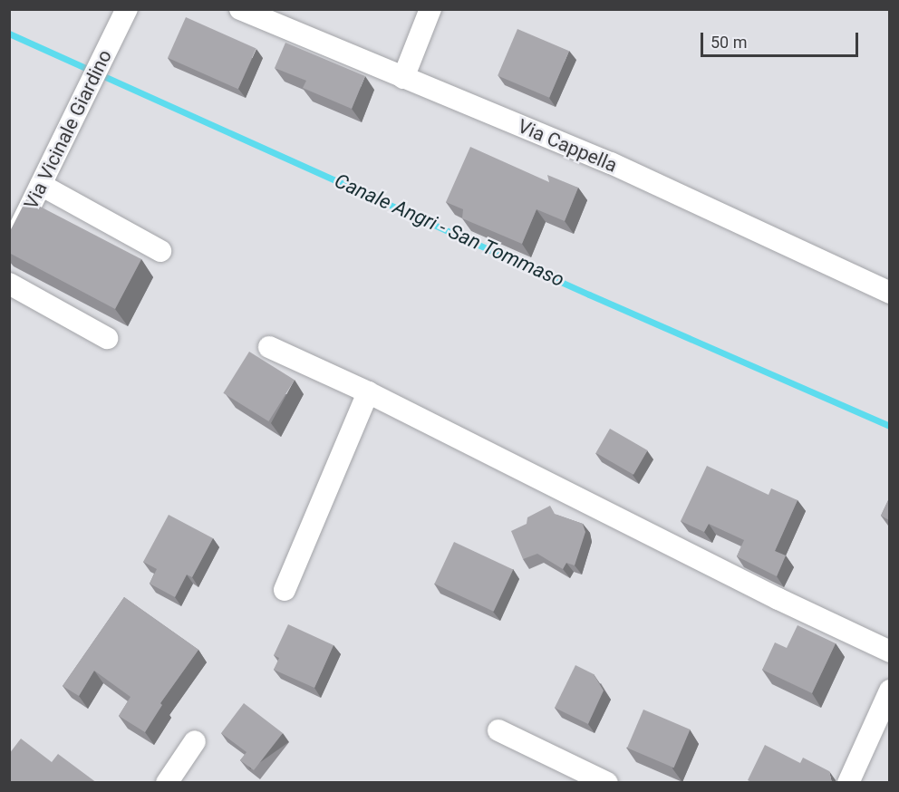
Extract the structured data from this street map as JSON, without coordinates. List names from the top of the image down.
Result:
{
  "streets": {
    "street": ["Via Vicinale Giardino", "Via Cappella"]
  },
  "water": ["Canale Angri - San Tommaso"],
  "scale_bar": "50 m"
}
